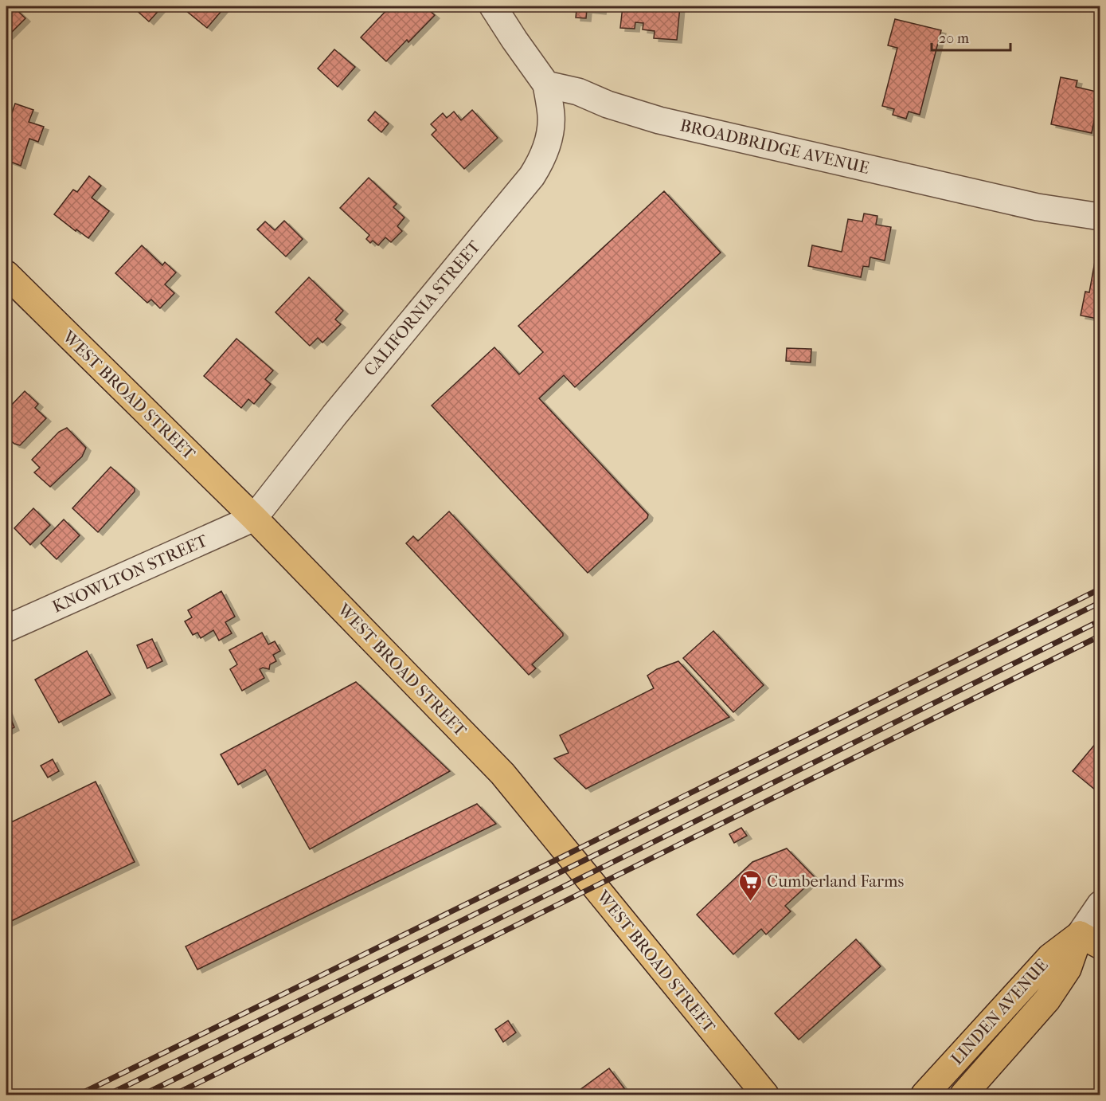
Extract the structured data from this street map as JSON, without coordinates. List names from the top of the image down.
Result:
{
  "streets": {
    "main road": ["WEST BROAD STREET", "LINDEN AVENUE"],
    "street": ["BROADBRIDGE AVENUE", "CALIFORNIA STREET", "KNOWLTON STREET"]
  },
  "crossings": [
    ["BROADBRIDGE AVENUE", "CALIFORNIA STREET"],
    ["CALIFORNIA STREET", "WEST BROAD STREET"],
    ["CALIFORNIA STREET", "KNOWLTON STREET"],
    ["WEST BROAD STREET", "KNOWLTON STREET"]
  ],
  "places": {
    "supermarket": ["Cumberland Farms"]
  },
  "scale_bar": "20 m"
}
